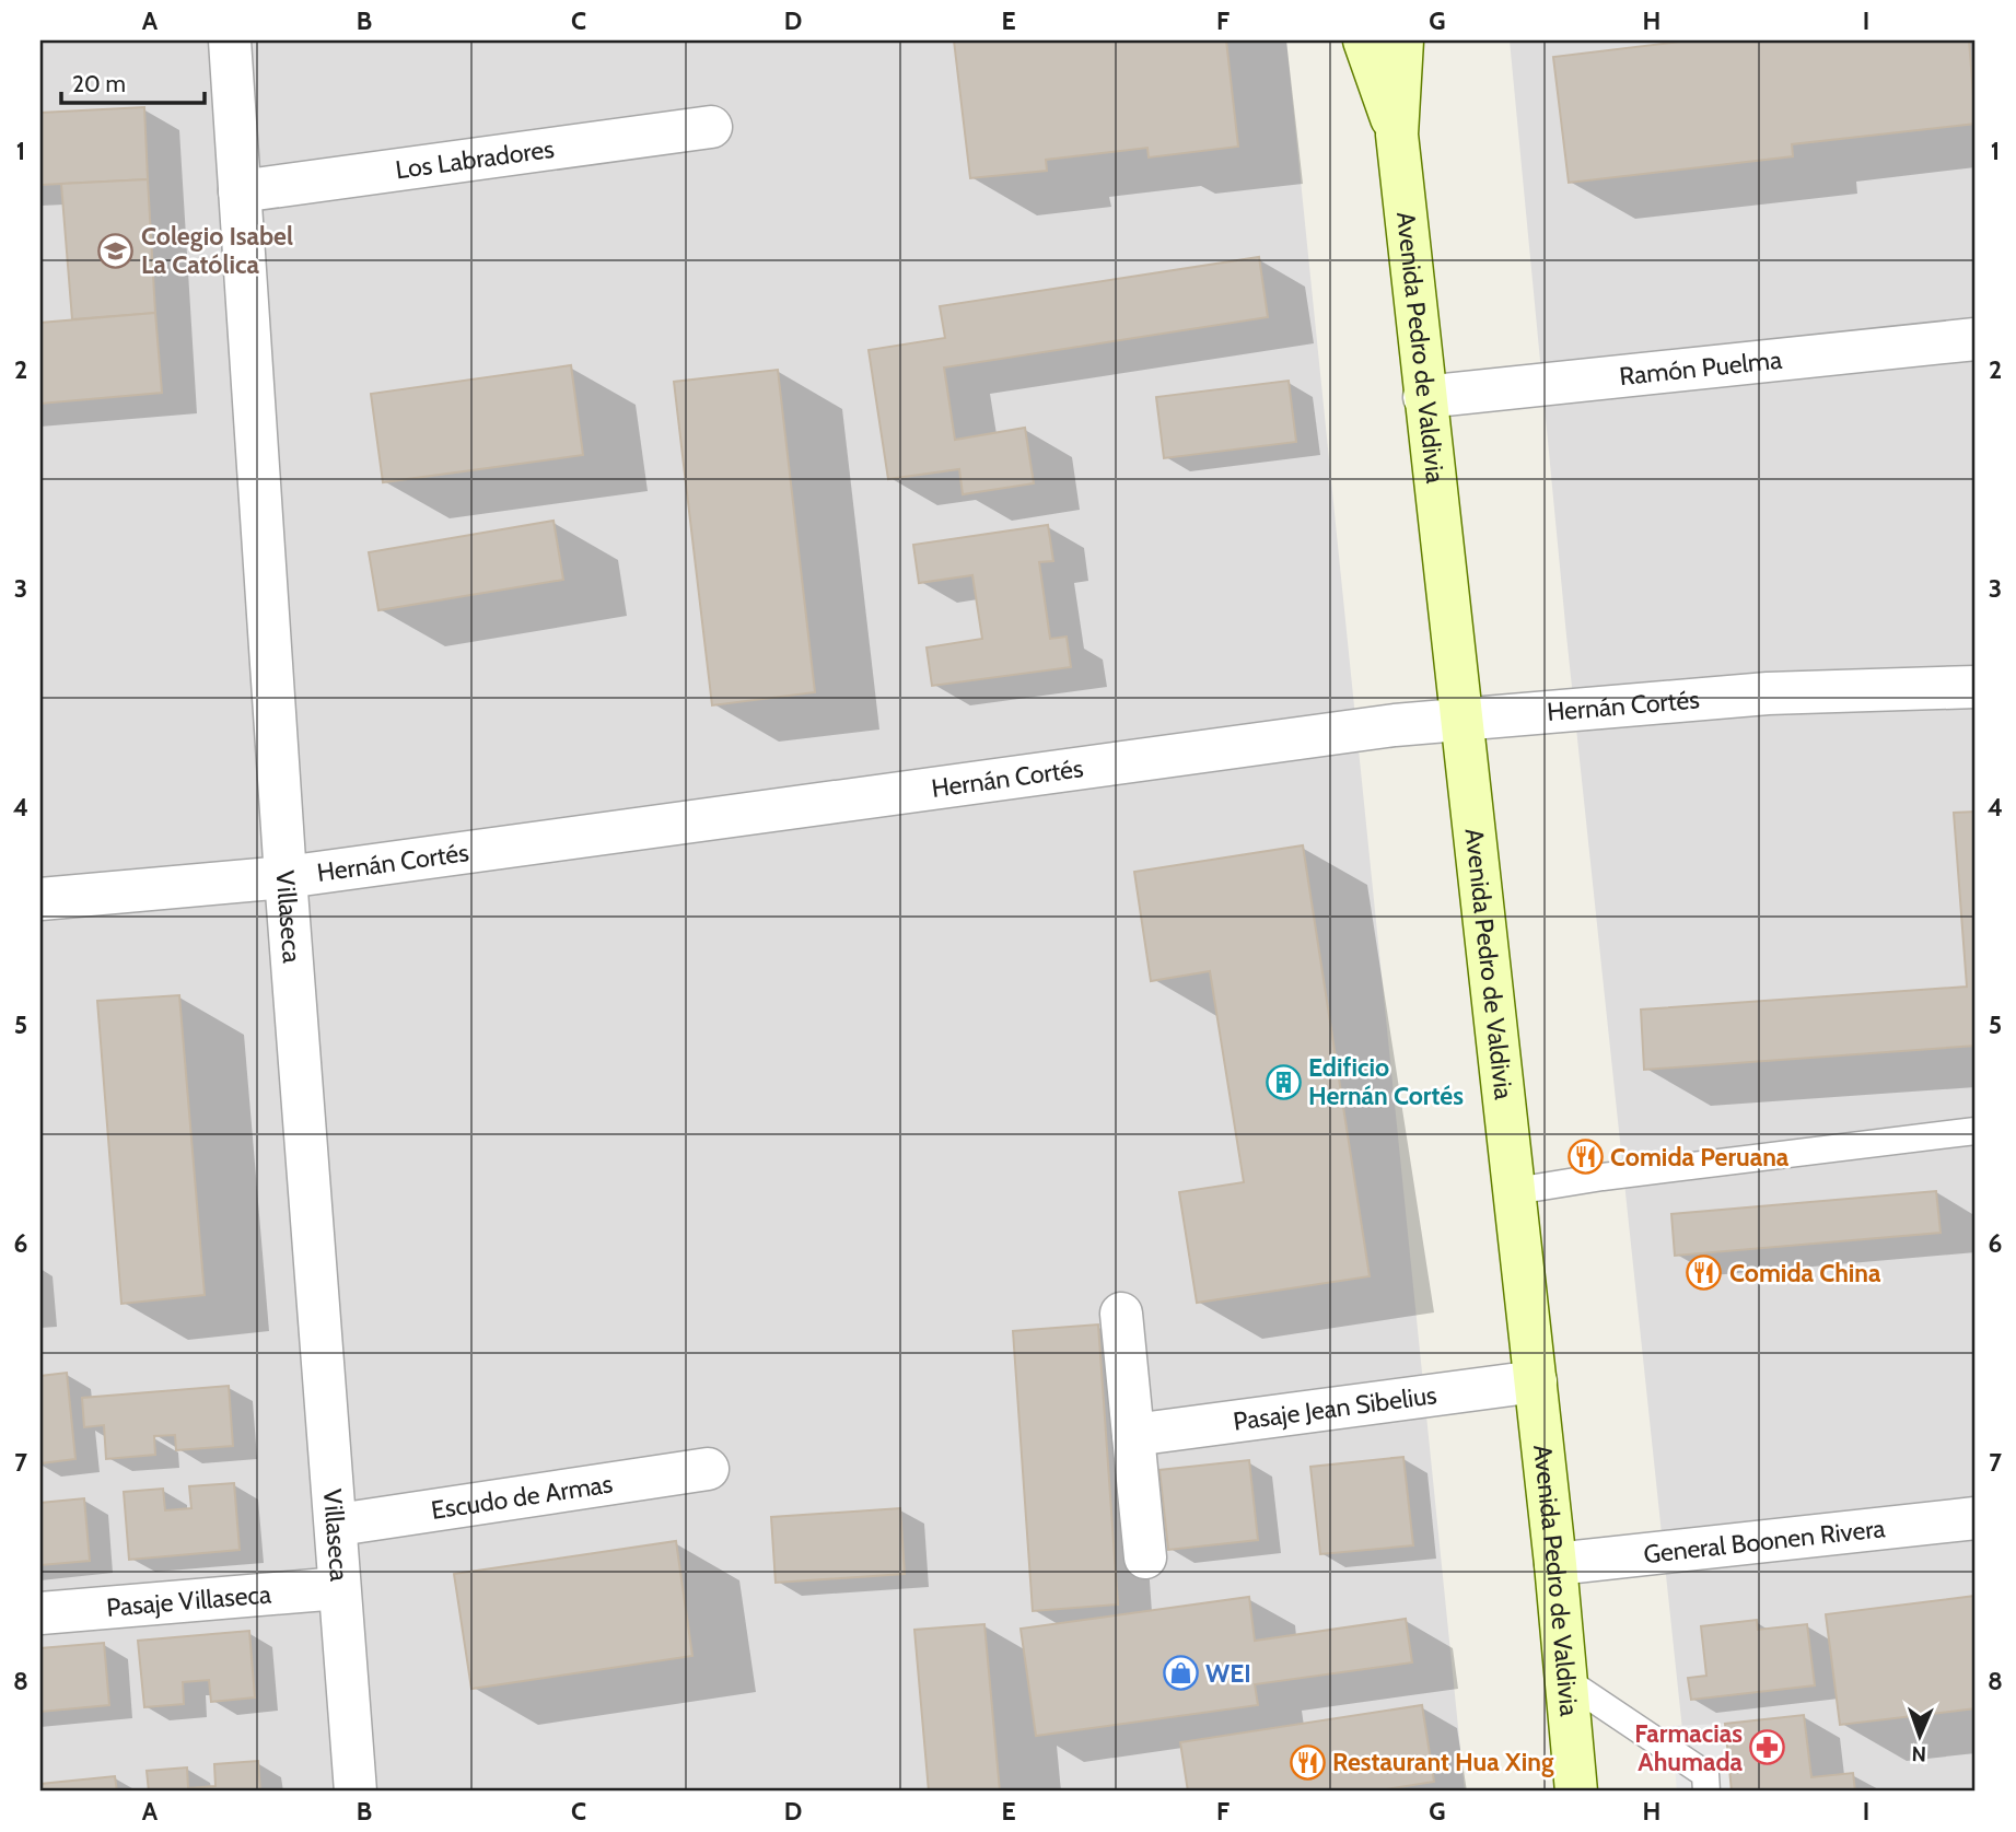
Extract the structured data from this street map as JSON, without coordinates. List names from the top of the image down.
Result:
{
  "streets": {
    "main road": ["Avenida Pedro de Valdivia"],
    "street": [
      "Los Labradores",
      "Ramón Puelma",
      "Hernán Cortés",
      "Villaseca",
      "Pasaje Jean Sibelius",
      "Escudo de Armas",
      "General Boonen Rivera",
      "Pasaje Villaseca"
    ]
  },
  "crossings": [
    ["Los Labradores", "Villaseca"],
    ["Avenida Pedro de Valdivia", "Ramón Puelma"],
    ["Avenida Pedro de Valdivia", "Hernán Cortés"],
    ["Avenida Pedro de Valdivia", "Pasaje Jean Sibelius"],
    ["Avenida Pedro de Valdivia", "General Boonen Rivera"],
    ["Hernán Cortés", "Villaseca"],
    ["Villaseca", "Escudo de Armas"],
    ["Villaseca", "Pasaje Villaseca"]
  ],
  "places": {
    "school or university": ["Colegio Isabel La Católica"],
    "building": ["Edificio Hernán Cortés"],
    "restaurant": ["Comida Peruana", "Comida China", "Restaurant Hua Xing"],
    "shop": ["WEI"],
    "pharmacy": ["Farmacias Ahumada"]
  },
  "scale_bar": "20 m",
  "north": "bottom",
  "grid": {
    "columns": [
      "A",
      "B",
      "C",
      "D",
      "E",
      "F",
      "G",
      "H",
      "I"
    ],
    "rows": [
      "1",
      "2",
      "3",
      "4",
      "5",
      "6",
      "7",
      "8"
    ]
  }
}
